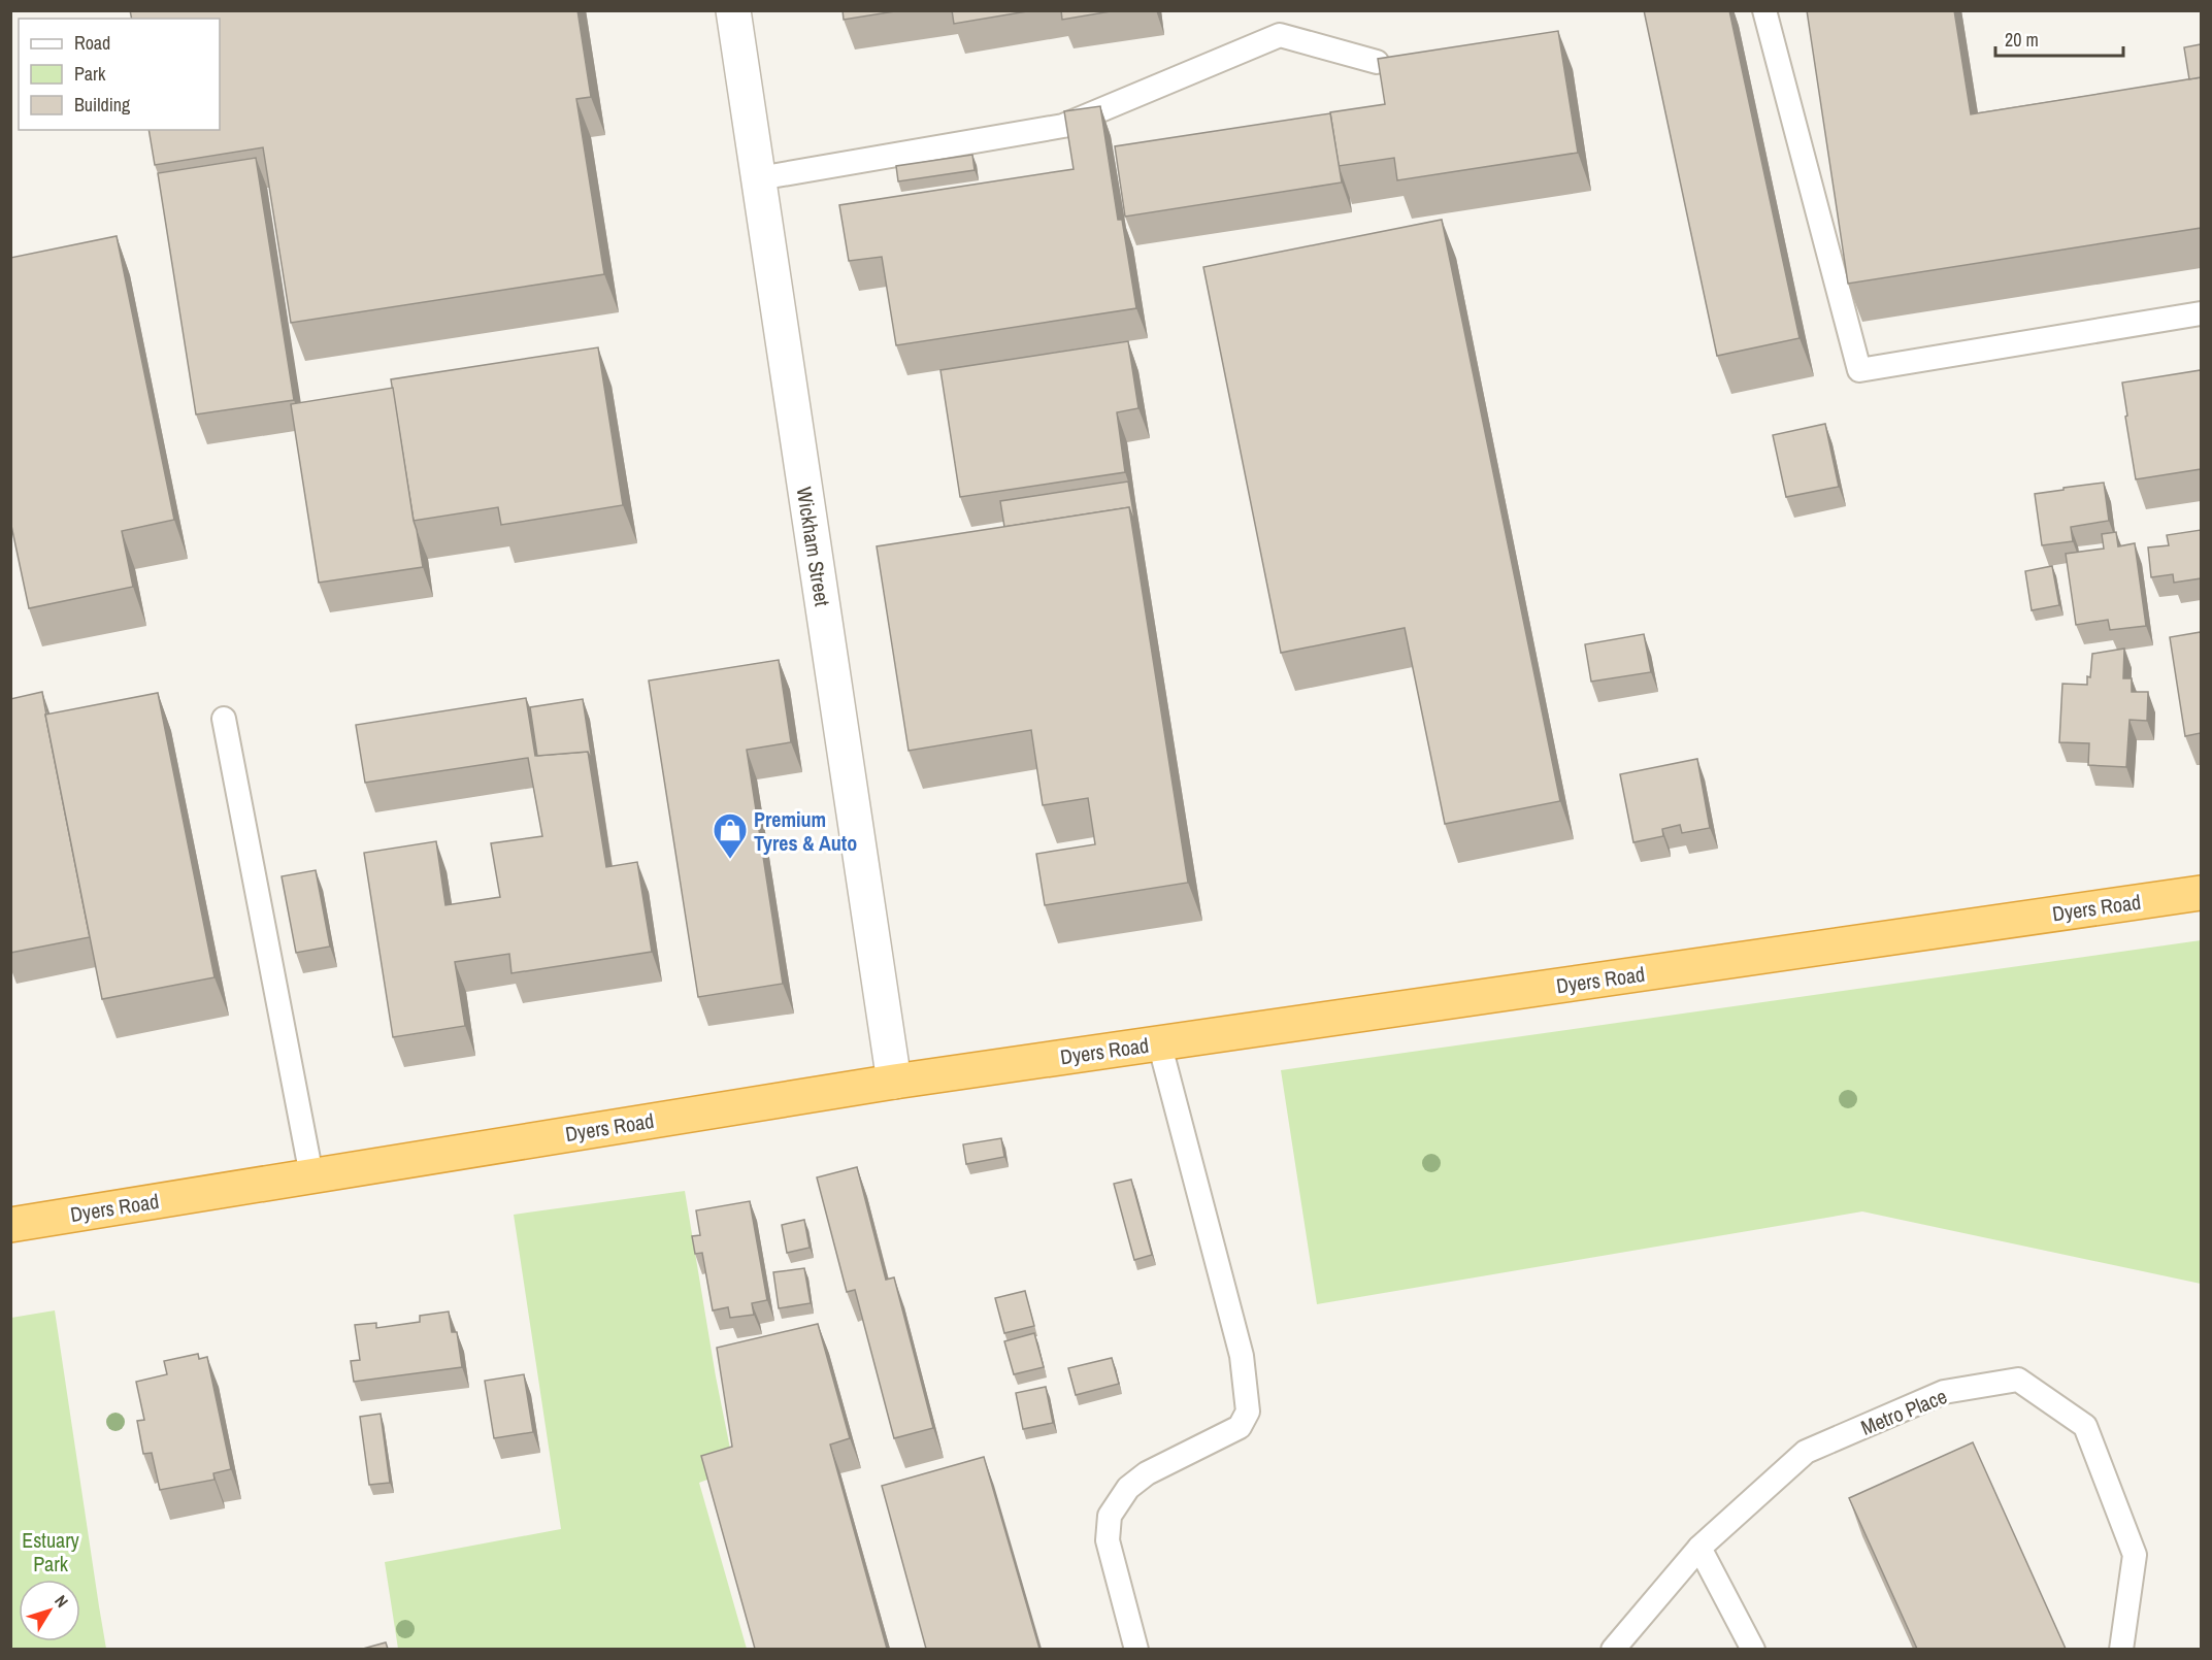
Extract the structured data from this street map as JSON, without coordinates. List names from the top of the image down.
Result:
{
  "streets": {
    "highway": ["Dyers Road"],
    "street": ["Wickham Street"],
    "lane": ["Metro Place"]
  },
  "crossings": [
    ["Wickham Street", "Dyers Road"]
  ],
  "parks": ["Estuary Park"],
  "places": {
    "shop": ["Premium Tyres & Auto"]
  },
  "legend": ["Road", "Park", "Building"],
  "scale_bar": "20 m",
  "north": "top right"
}
